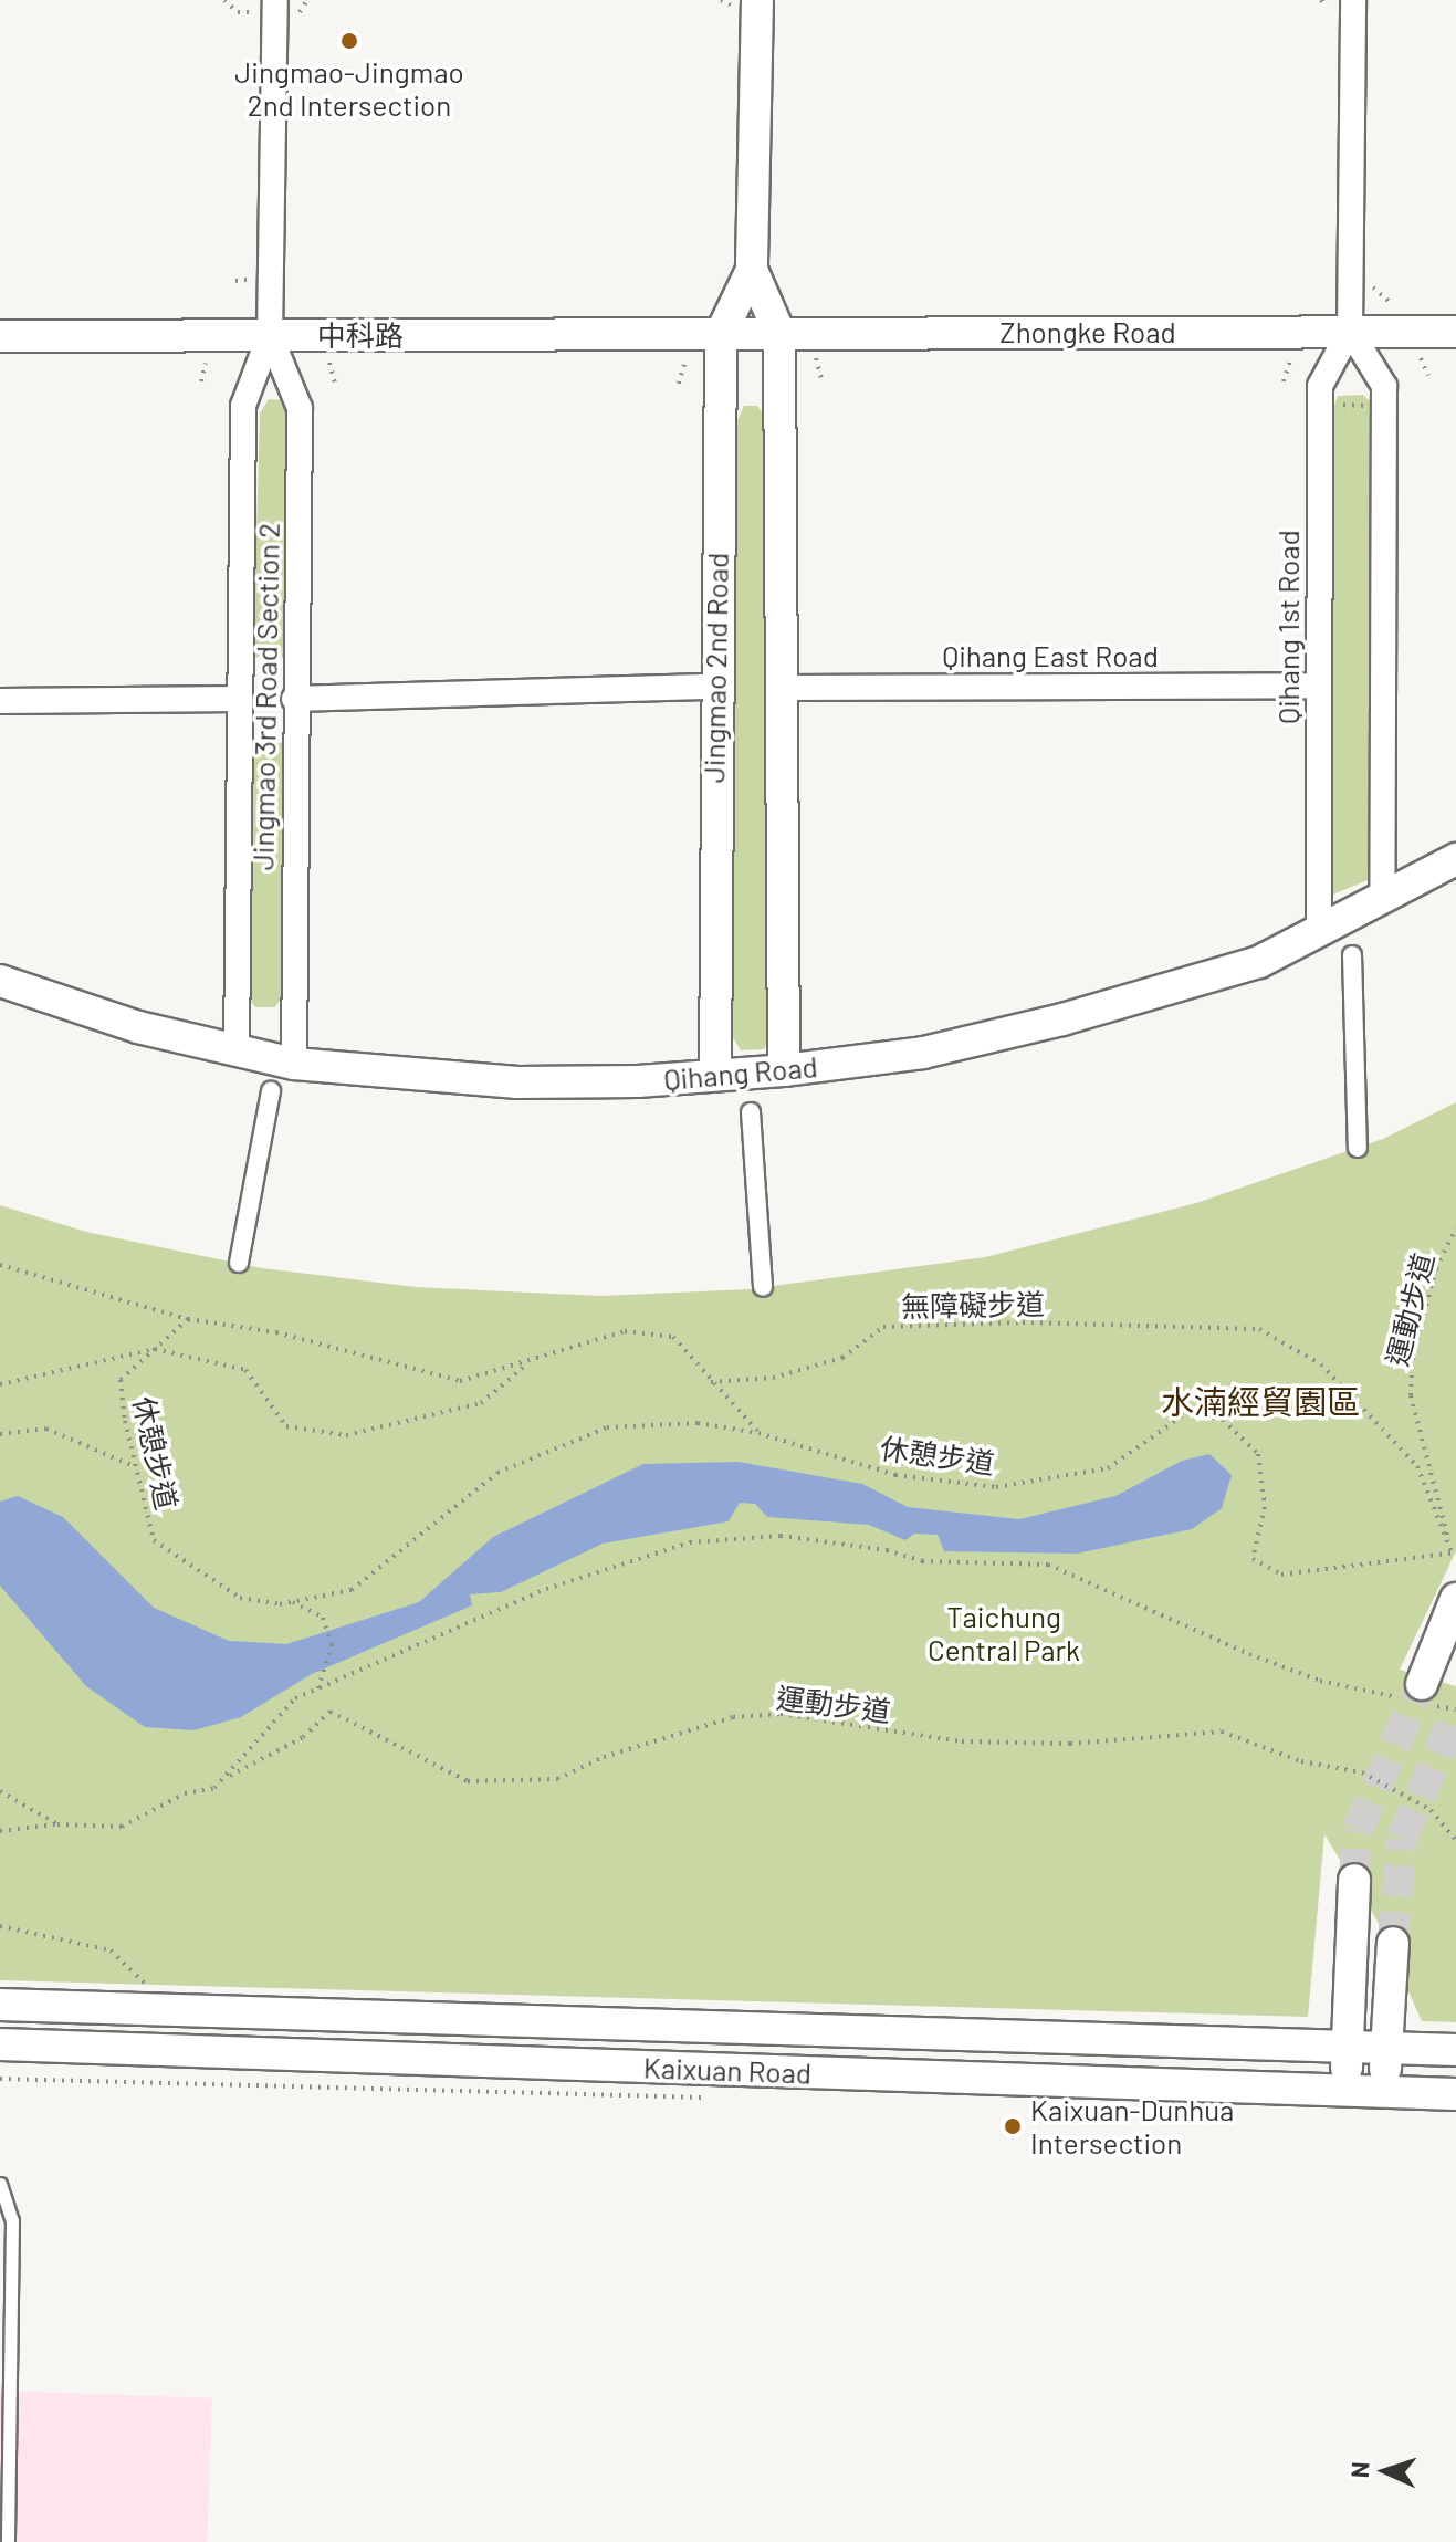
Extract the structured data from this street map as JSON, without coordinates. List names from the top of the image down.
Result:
{
  "streets": {
    "street": [
      "Zhongke Road",
      "中科路",
      "Qihang 1st Road",
      "Qihang East Road",
      "Jingmao 2nd Road",
      "Jingmao 3rd Road Section 2",
      "Qihang Road",
      "Kaixuan Road"
    ],
    "path": ["無障礙步道", "運動步道", "休憩步道"]
  },
  "crossings": [
    ["Zhongke Road", "中科路"],
    ["Zhongke Road", "Qihang 1st Road"],
    ["Zhongke Road", "Jingmao 2nd Road"],
    ["中科路", "Jingmao 2nd Road"],
    ["中科路", "Jingmao 3rd Road Section 2"],
    ["Qihang 1st Road", "Qihang East Road"],
    ["Qihang 1st Road", "Qihang Road"],
    ["Qihang East Road", "Jingmao 2nd Road"],
    ["Jingmao 2nd Road", "Qihang Road"],
    ["Jingmao 3rd Road Section 2", "Qihang Road"],
    ["無障礙步道", "運動步道"],
    ["無障礙步道", "休憩步道"],
    ["運動步道", "休憩步道"]
  ],
  "districts": ["水湳經貿園區"],
  "parks": ["Taichung Central Park"],
  "places": ["Jingmao-Jingmao 2nd Intersection", "Kaixuan-Dunhua Intersection"],
  "north": "left"
}
